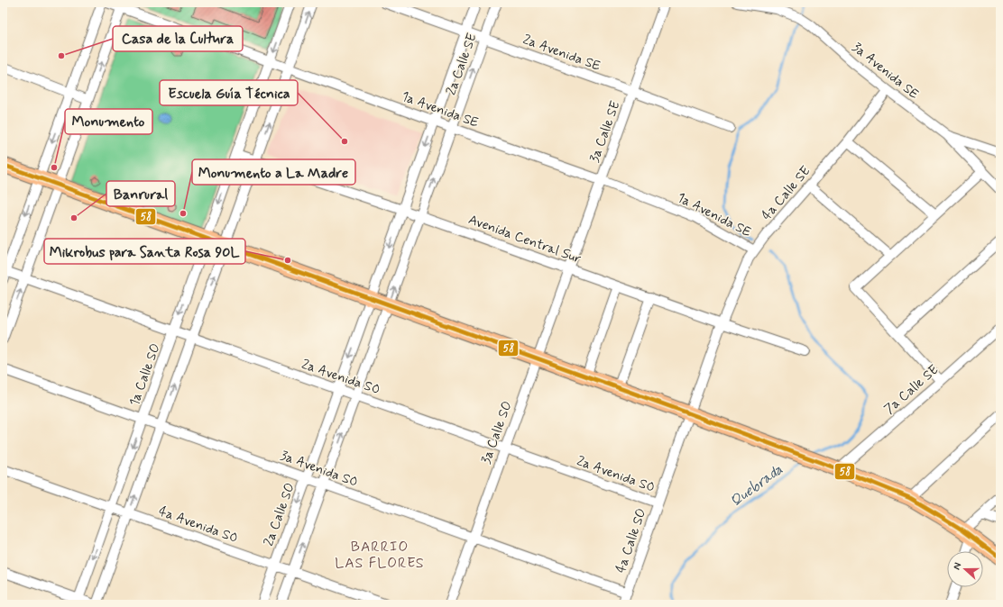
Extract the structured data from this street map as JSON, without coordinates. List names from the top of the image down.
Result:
{
  "streets": {
    "street": [
      "2a Avenida SE",
      "2a Calle SE",
      "3a Avenida SE",
      "1a Avenida SE",
      "3a Calle SE",
      "4a Calle SE",
      "Avenida Central Sur",
      "1a Calle SO",
      "2a Avenida SO",
      "7a Calle SE",
      "3a Calle SO",
      "3a Avenida SO",
      "2a Calle SO",
      "4a Avenida SO",
      "4a Calle SO"
    ]
  },
  "crossings": [
    ["2a Avenida SE", "2a Calle SE"],
    ["2a Avenida SE", "3a Calle SE"],
    ["2a Calle SE", "1a Avenida SE"],
    ["2a Calle SE", "Avenida Central Sur"],
    ["2a Calle SE", "2a Calle SO"],
    ["3a Avenida SE", "4a Calle SE"],
    ["1a Avenida SE", "3a Calle SE"],
    ["1a Avenida SE", "4a Calle SE"],
    ["1a Avenida SE", "1a Calle SO"],
    ["3a Calle SE", "Avenida Central Sur"],
    ["3a Calle SE", "3a Calle SO"],
    ["4a Calle SE", "Avenida Central Sur"],
    ["4a Calle SE", "4a Calle SO"],
    ["Avenida Central Sur", "1a Calle SO"],
    ["Avenida Central Sur", "3a Calle SO"],
    ["Avenida Central Sur", "2a Calle SO"],
    ["Avenida Central Sur", "4a Calle SO"],
    ["1a Calle SO", "2a Avenida SO"],
    ["1a Calle SO", "3a Avenida SO"],
    ["1a Calle SO", "4a Avenida SO"],
    ["2a Avenida SO", "3a Calle SO"],
    ["2a Avenida SO", "2a Calle SO"],
    ["2a Avenida SO", "4a Calle SO"],
    ["3a Calle SO", "3a Avenida SO"],
    ["3a Avenida SO", "2a Calle SO"],
    ["3a Avenida SO", "4a Calle SO"],
    ["2a Calle SO", "4a Avenida SO"]
  ],
  "districts": ["BARRIO LAS FLORES"],
  "water": ["Quebrada"],
  "places": [
    "Casa de la Cultura",
    "Escuela Guía Técnica",
    "Monumento",
    "Monumento a La Madre",
    "Banrural",
    "Mikrobus para Santa Rosa 90L"
  ],
  "lines": ["transit line 58"],
  "north": "left"
}
